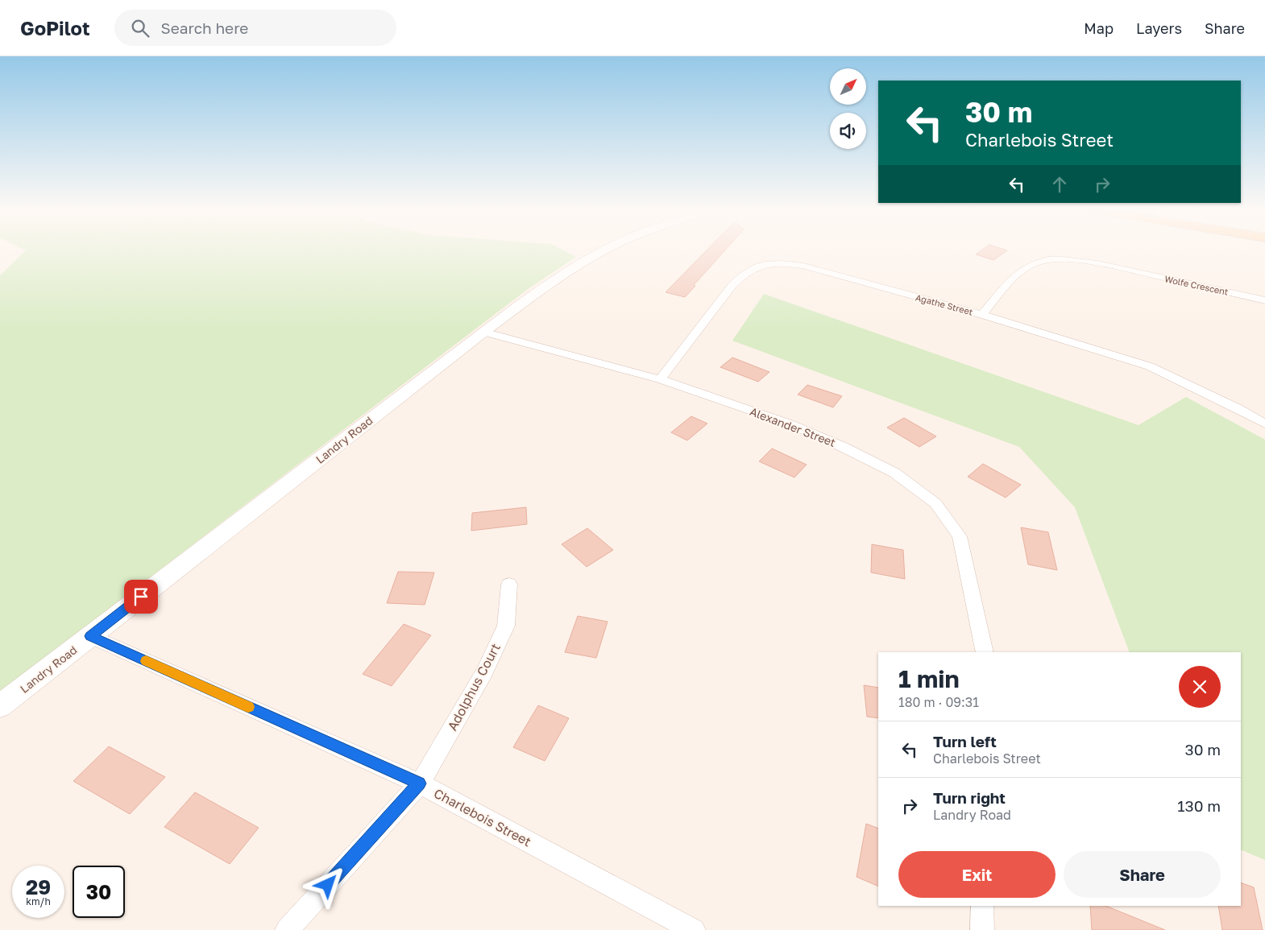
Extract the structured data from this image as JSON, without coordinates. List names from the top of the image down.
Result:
{
  "streets": {
    "main road": ["Landry Road"],
    "street": [
      "Wolfe Crescent",
      "Agathe Street",
      "Alexander Street",
      "Adolphus Court",
      "Charlebois Street"
    ]
  },
  "crossings": [
    ["Wolfe Crescent", "Agathe Street"],
    ["Agathe Street", "Alexander Street"],
    ["Alexander Street", "Landry Road"],
    ["Landry Road", "Charlebois Street"],
    ["Adolphus Court", "Charlebois Street"]
  ],
  "north": "top right",
  "page": {
    "header": "GoPilot",
    "search": "Search here",
    "nav": ["Map", "Layers", "Share"],
    "turn": ["30 m", "Charlebois Street"],
    "heading": ["1 min", "180 m · 09:31"],
    "list": [
      {
        "name": "Turn left",
        "note": "Charlebois Street",
        "value": "30 m"
      },
      {
        "name": "Turn right",
        "note": "Landry Road",
        "value": "130 m"
      }
    ],
    "buttons": ["Exit", "Share"],
    "speed": "29 km/h",
    "limit": "30"
  }
}
